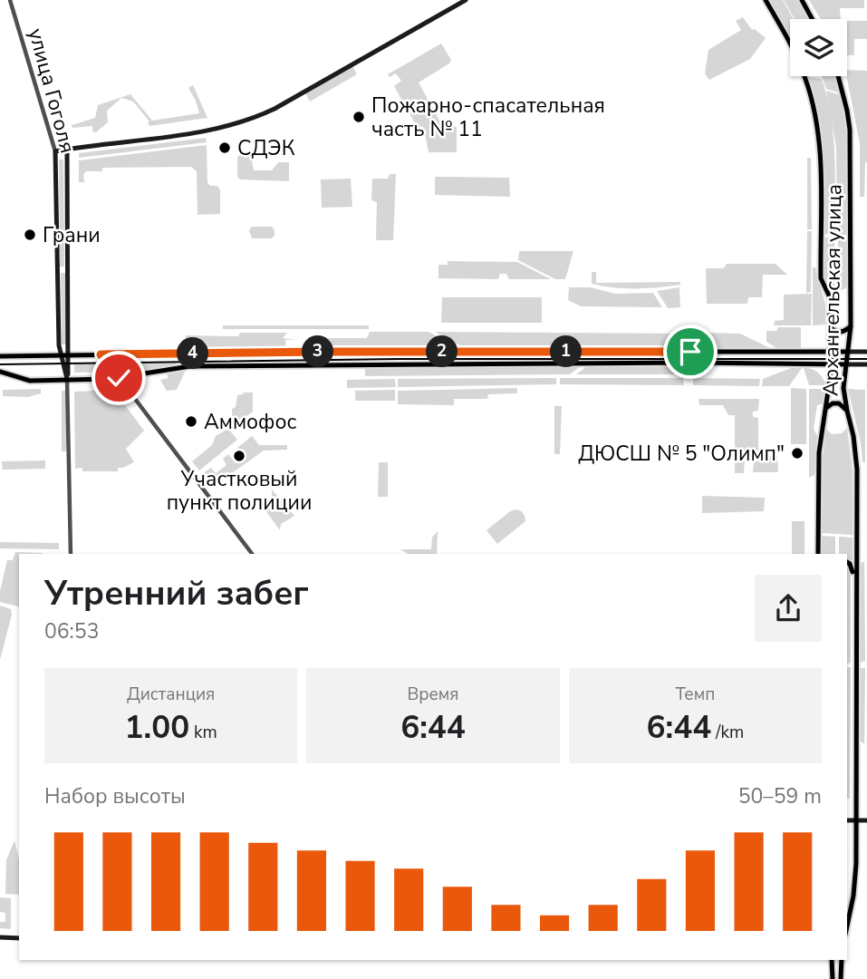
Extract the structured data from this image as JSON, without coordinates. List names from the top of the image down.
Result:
{
  "streets": {
    "main road": ["улица Гоголя", "Архангельская улица"]
  },
  "places": [
    "Пожарно-спасательная часть № 11",
    "СДЭК",
    "Грани",
    "Аммофос",
    "ДЮСШ № 5 \"Олимп\"",
    "Участковый пункт полиции"
  ],
  "page": {
    "pins": [
      "1",
      "2",
      "3",
      "4"
    ],
    "heading": ["Утренний забег", "06:53"],
    "stats": [
      ["Дистанция", "1.00 km"],
      ["Время", "6:44"],
      ["Темп", "6:44 /km"]
    ],
    "chart": ["Набор высоты", "50–59 m"]
  }
}
